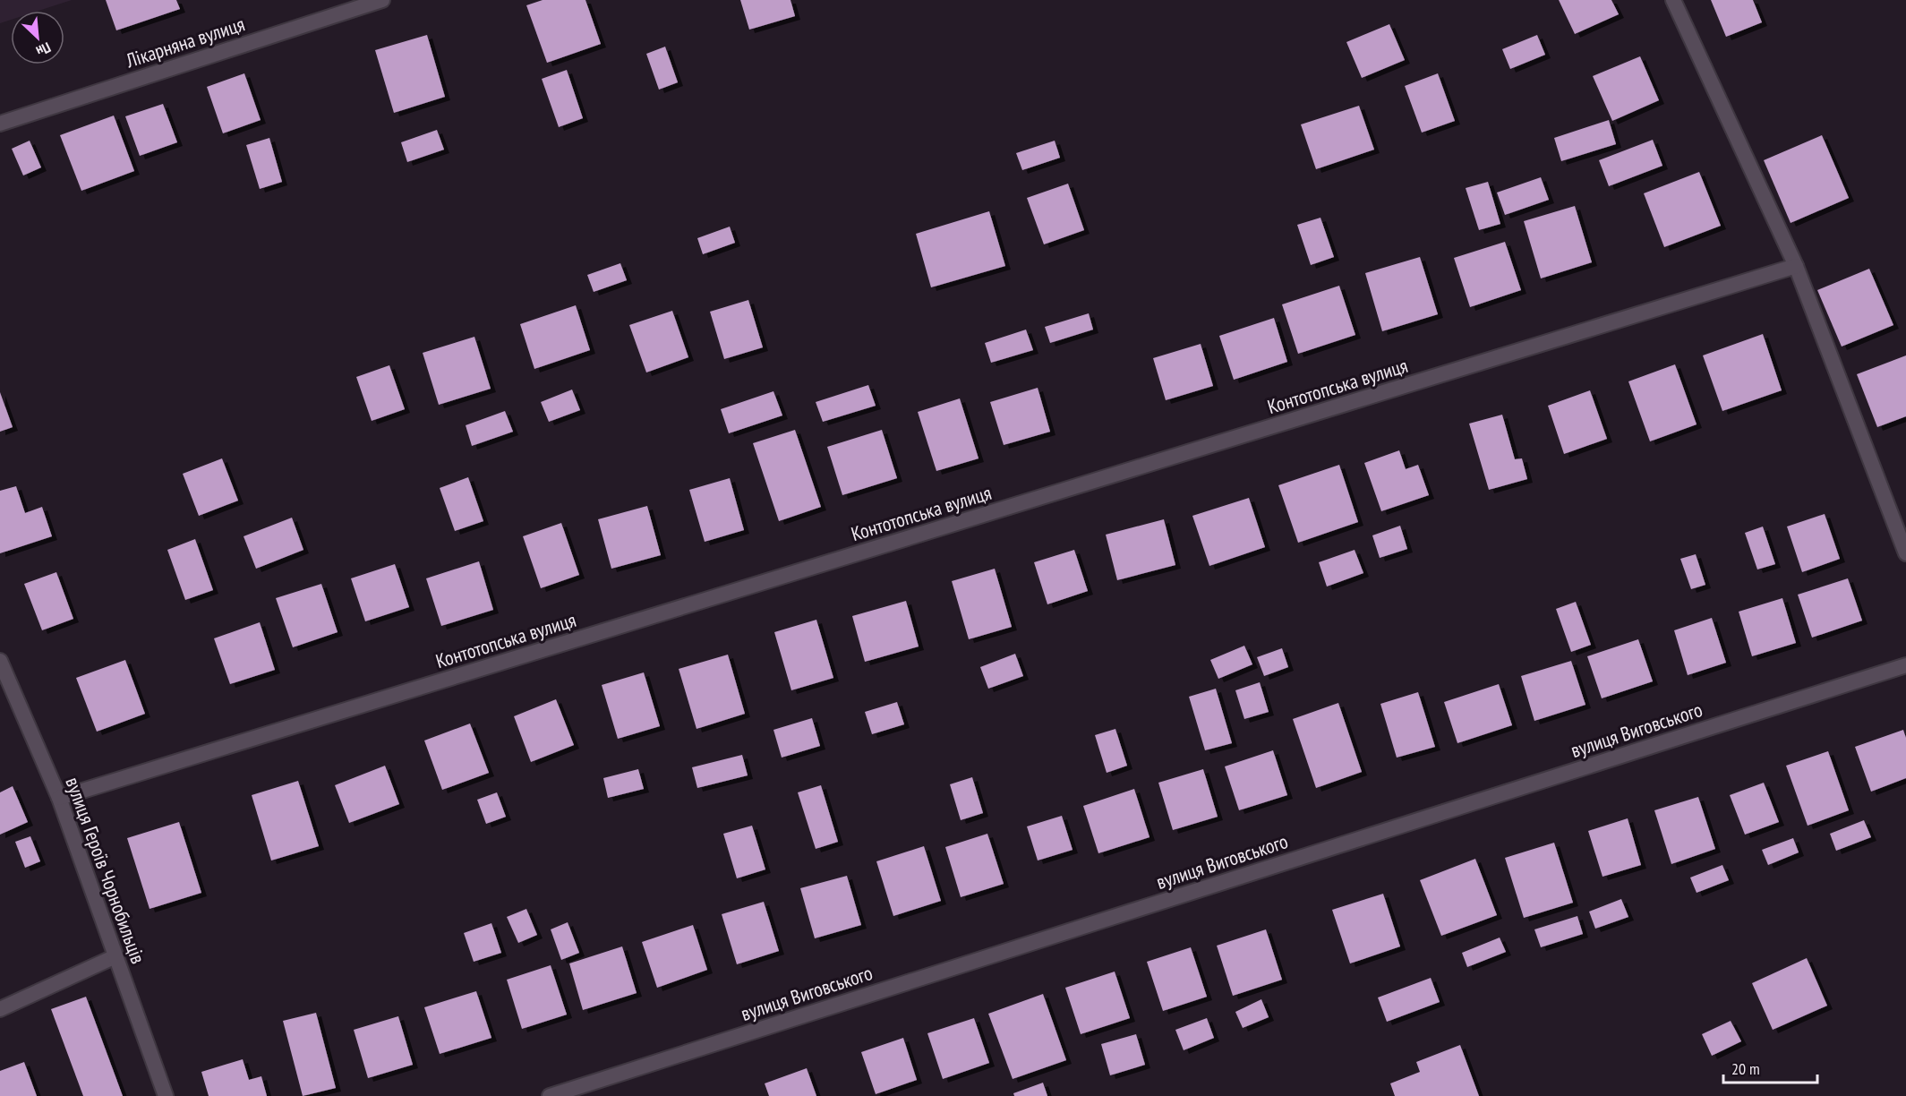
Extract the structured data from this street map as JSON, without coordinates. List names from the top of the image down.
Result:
{
  "streets": {
    "street": [
      "Лікарняна вулиця",
      "Контотопська вулиця",
      "вулиця Виговського",
      "вулиця Героїв Чорнобильців"
    ]
  },
  "crossings": [
    ["Контотопська вулиця", "вулиця Героїв Чорнобильців"]
  ],
  "scale_bar": "20 m",
  "north": "bottom right"
}
